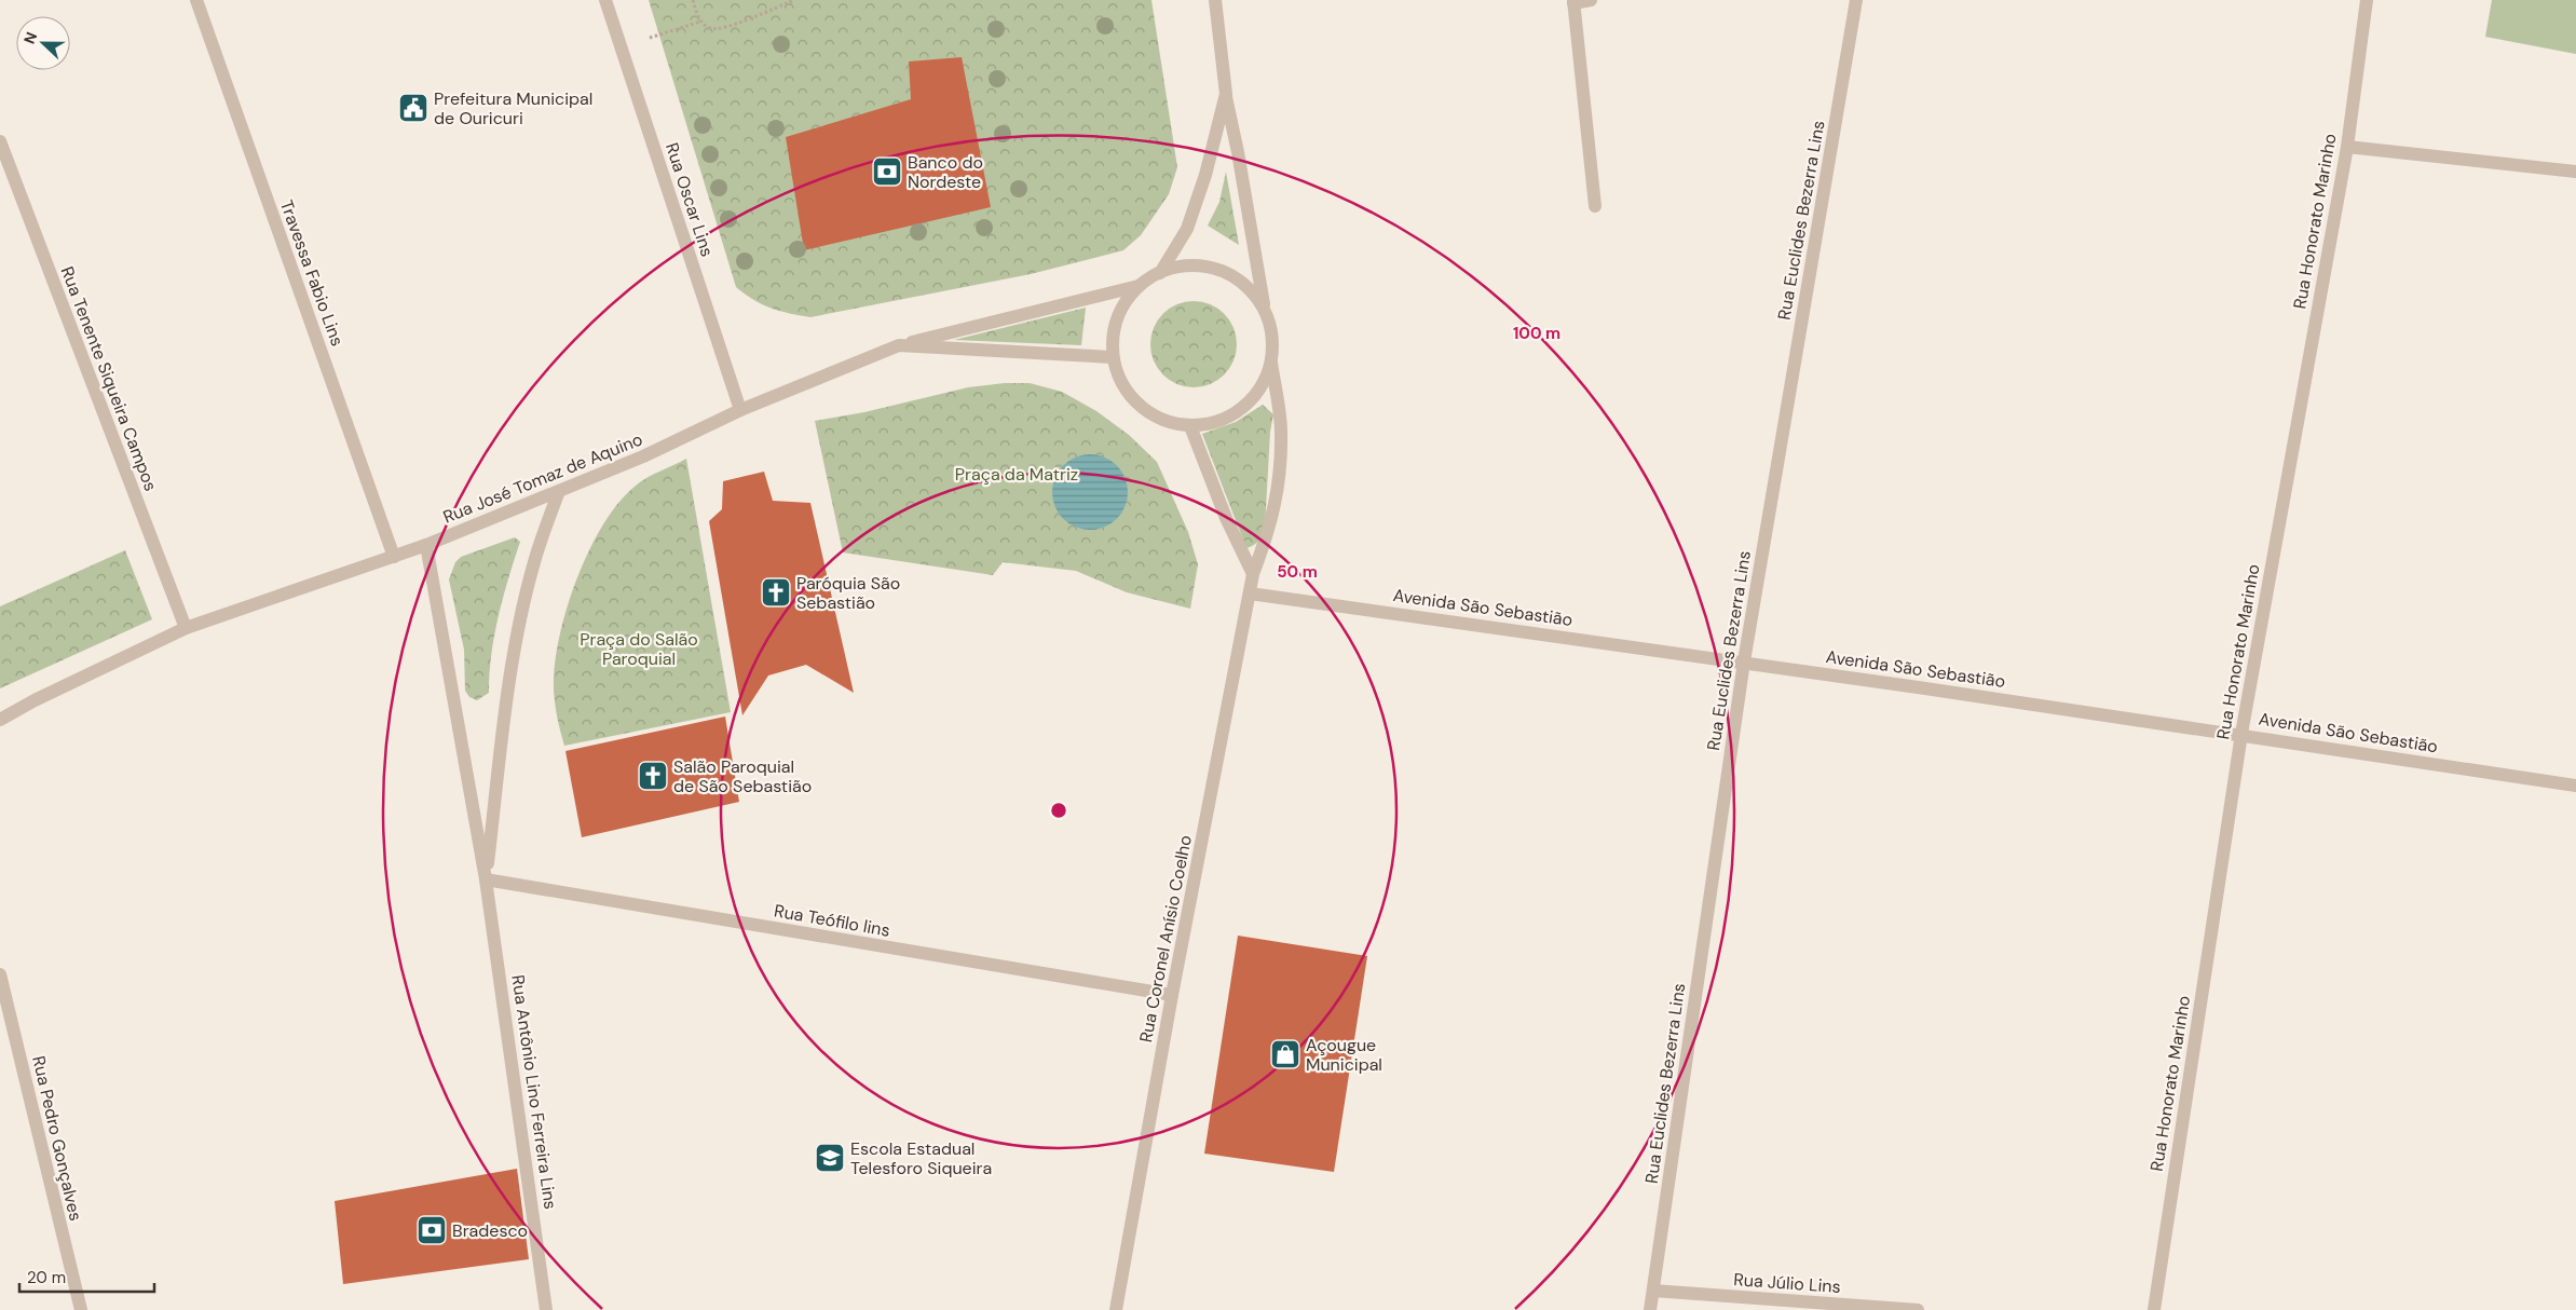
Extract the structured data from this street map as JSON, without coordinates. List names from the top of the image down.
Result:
{
  "streets": {
    "street": [
      "Rua Oscar Lins",
      "Rua Euclides Bezerra Lins",
      "Rua Honorato Marinho",
      "Travessa Fabio Lins",
      "Rua Tenente Siqueira Campos",
      "Rua José Tomaz de Aquino",
      "Avenida São Sebastião",
      "Rua Teófilo lins",
      "Rua Coronel Anísio Coelho",
      "Rua Antônio Lino Ferreira Lins",
      "Rua Pedro Gonçalves",
      "Rua Júlio Lins"
    ]
  },
  "crossings": [
    ["Rua Oscar Lins", "Rua José Tomaz de Aquino"],
    ["Rua Euclides Bezerra Lins", "Avenida São Sebastião"],
    ["Rua Euclides Bezerra Lins", "Rua Júlio Lins"],
    ["Rua Honorato Marinho", "Avenida São Sebastião"],
    ["Travessa Fabio Lins", "Rua José Tomaz de Aquino"],
    ["Rua Tenente Siqueira Campos", "Rua José Tomaz de Aquino"],
    ["Rua José Tomaz de Aquino", "Rua Coronel Anísio Coelho"],
    ["Rua José Tomaz de Aquino", "Rua Antônio Lino Ferreira Lins"],
    ["Avenida São Sebastião", "Rua Coronel Anísio Coelho"],
    ["Rua Teófilo lins", "Rua Coronel Anísio Coelho"],
    ["Rua Teófilo lins", "Rua Antônio Lino Ferreira Lins"]
  ],
  "parks": ["Praça da Matriz", "Praça do Salão Paroquial"],
  "places": {
    "public building": ["Prefeitura Municipal de Ouricuri"],
    "bank": ["Banco do Nordeste", "Bradesco"],
    "church": ["Paróquia São Sebastião", "Salão Paroquial de São Sebastião"],
    "shop": ["Açougue Municipal"],
    "school or university": ["Escola Estadual Telesforo Siqueira"]
  },
  "scale_bar": "20 m",
  "north": "left",
  "rings": ["100 m", "50 m"]
}
